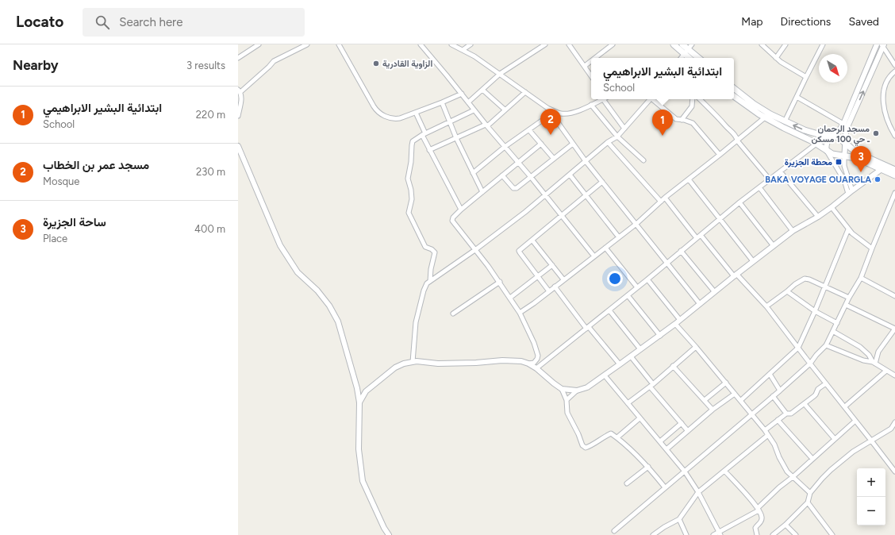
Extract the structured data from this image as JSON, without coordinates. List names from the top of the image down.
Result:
{
  "places": {
    "other": ["الزاوية القادرية", "مسجد الرحمان ـ حي 100 مسكن", "BAKA VOYAGE OUARGLA"],
    "transit": ["محطة الجزيرة"]
  },
  "north": "bottom right",
  "page": {
    "header": "Locato",
    "search": "Search here",
    "nav": ["Map", "Directions", "Saved"],
    "heading": ["Nearby", "3 results"],
    "popup": ["ابتدائية البشير الابراهيمي", "School"],
    "list": [
      {
        "mark": "1",
        "name": "ابتدائية البشير الابراهيمي",
        "note": "School",
        "value": "220 m"
      },
      {
        "mark": "2",
        "name": "مسجد عمر بن الخطاب",
        "note": "Mosque",
        "value": "230 m"
      },
      {
        "mark": "3",
        "name": "ساحة الجزيرة",
        "note": "Place",
        "value": "400 m"
      }
    ],
    "pins": ["2", "1", "3"],
    "map_buttons": ["+", "−"]
  }
}
